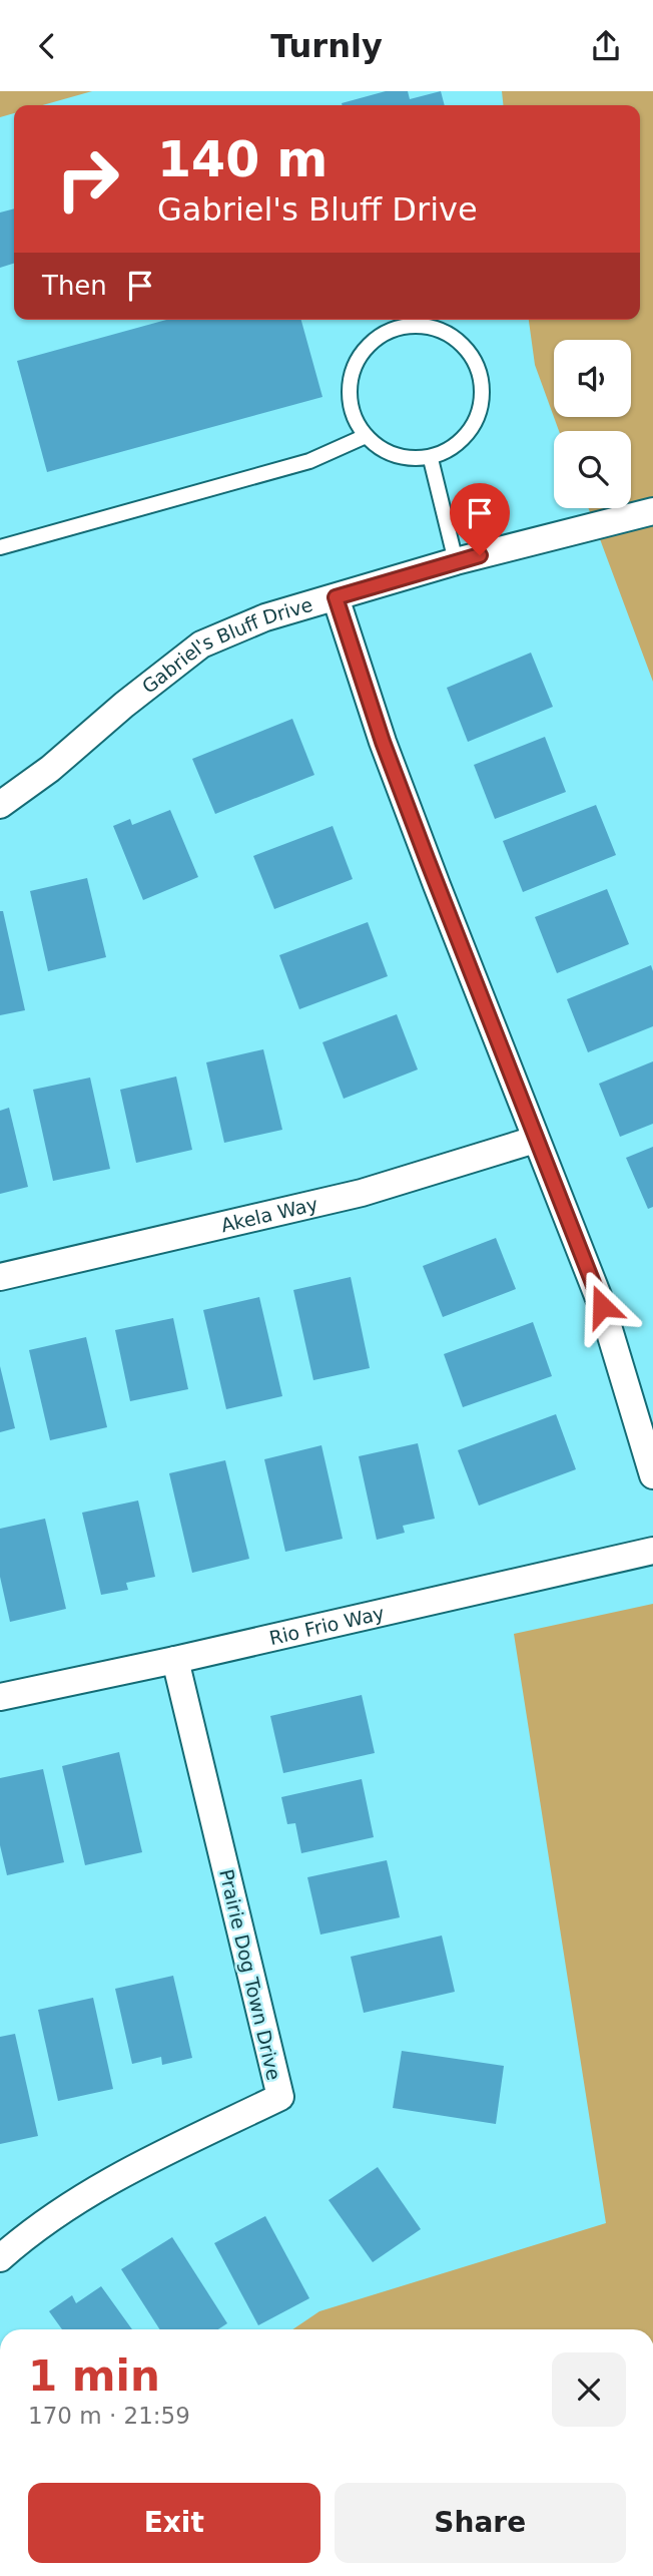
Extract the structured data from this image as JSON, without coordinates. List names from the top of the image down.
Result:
{
  "streets": {
    "street": [
      "Gabriel's Bluff Drive",
      "Akela Way",
      "Rio Frio Way",
      "Prairie Dog Town Drive"
    ]
  },
  "crossings": [
    ["Rio Frio Way", "Prairie Dog Town Drive"]
  ],
  "page": {
    "header": "Turnly",
    "turn": ["140 m", "Gabriel's Bluff Drive"],
    "then": "Then",
    "heading": ["1 min", "170 m · 21:59"],
    "buttons": ["Exit", "Share"]
  }
}
